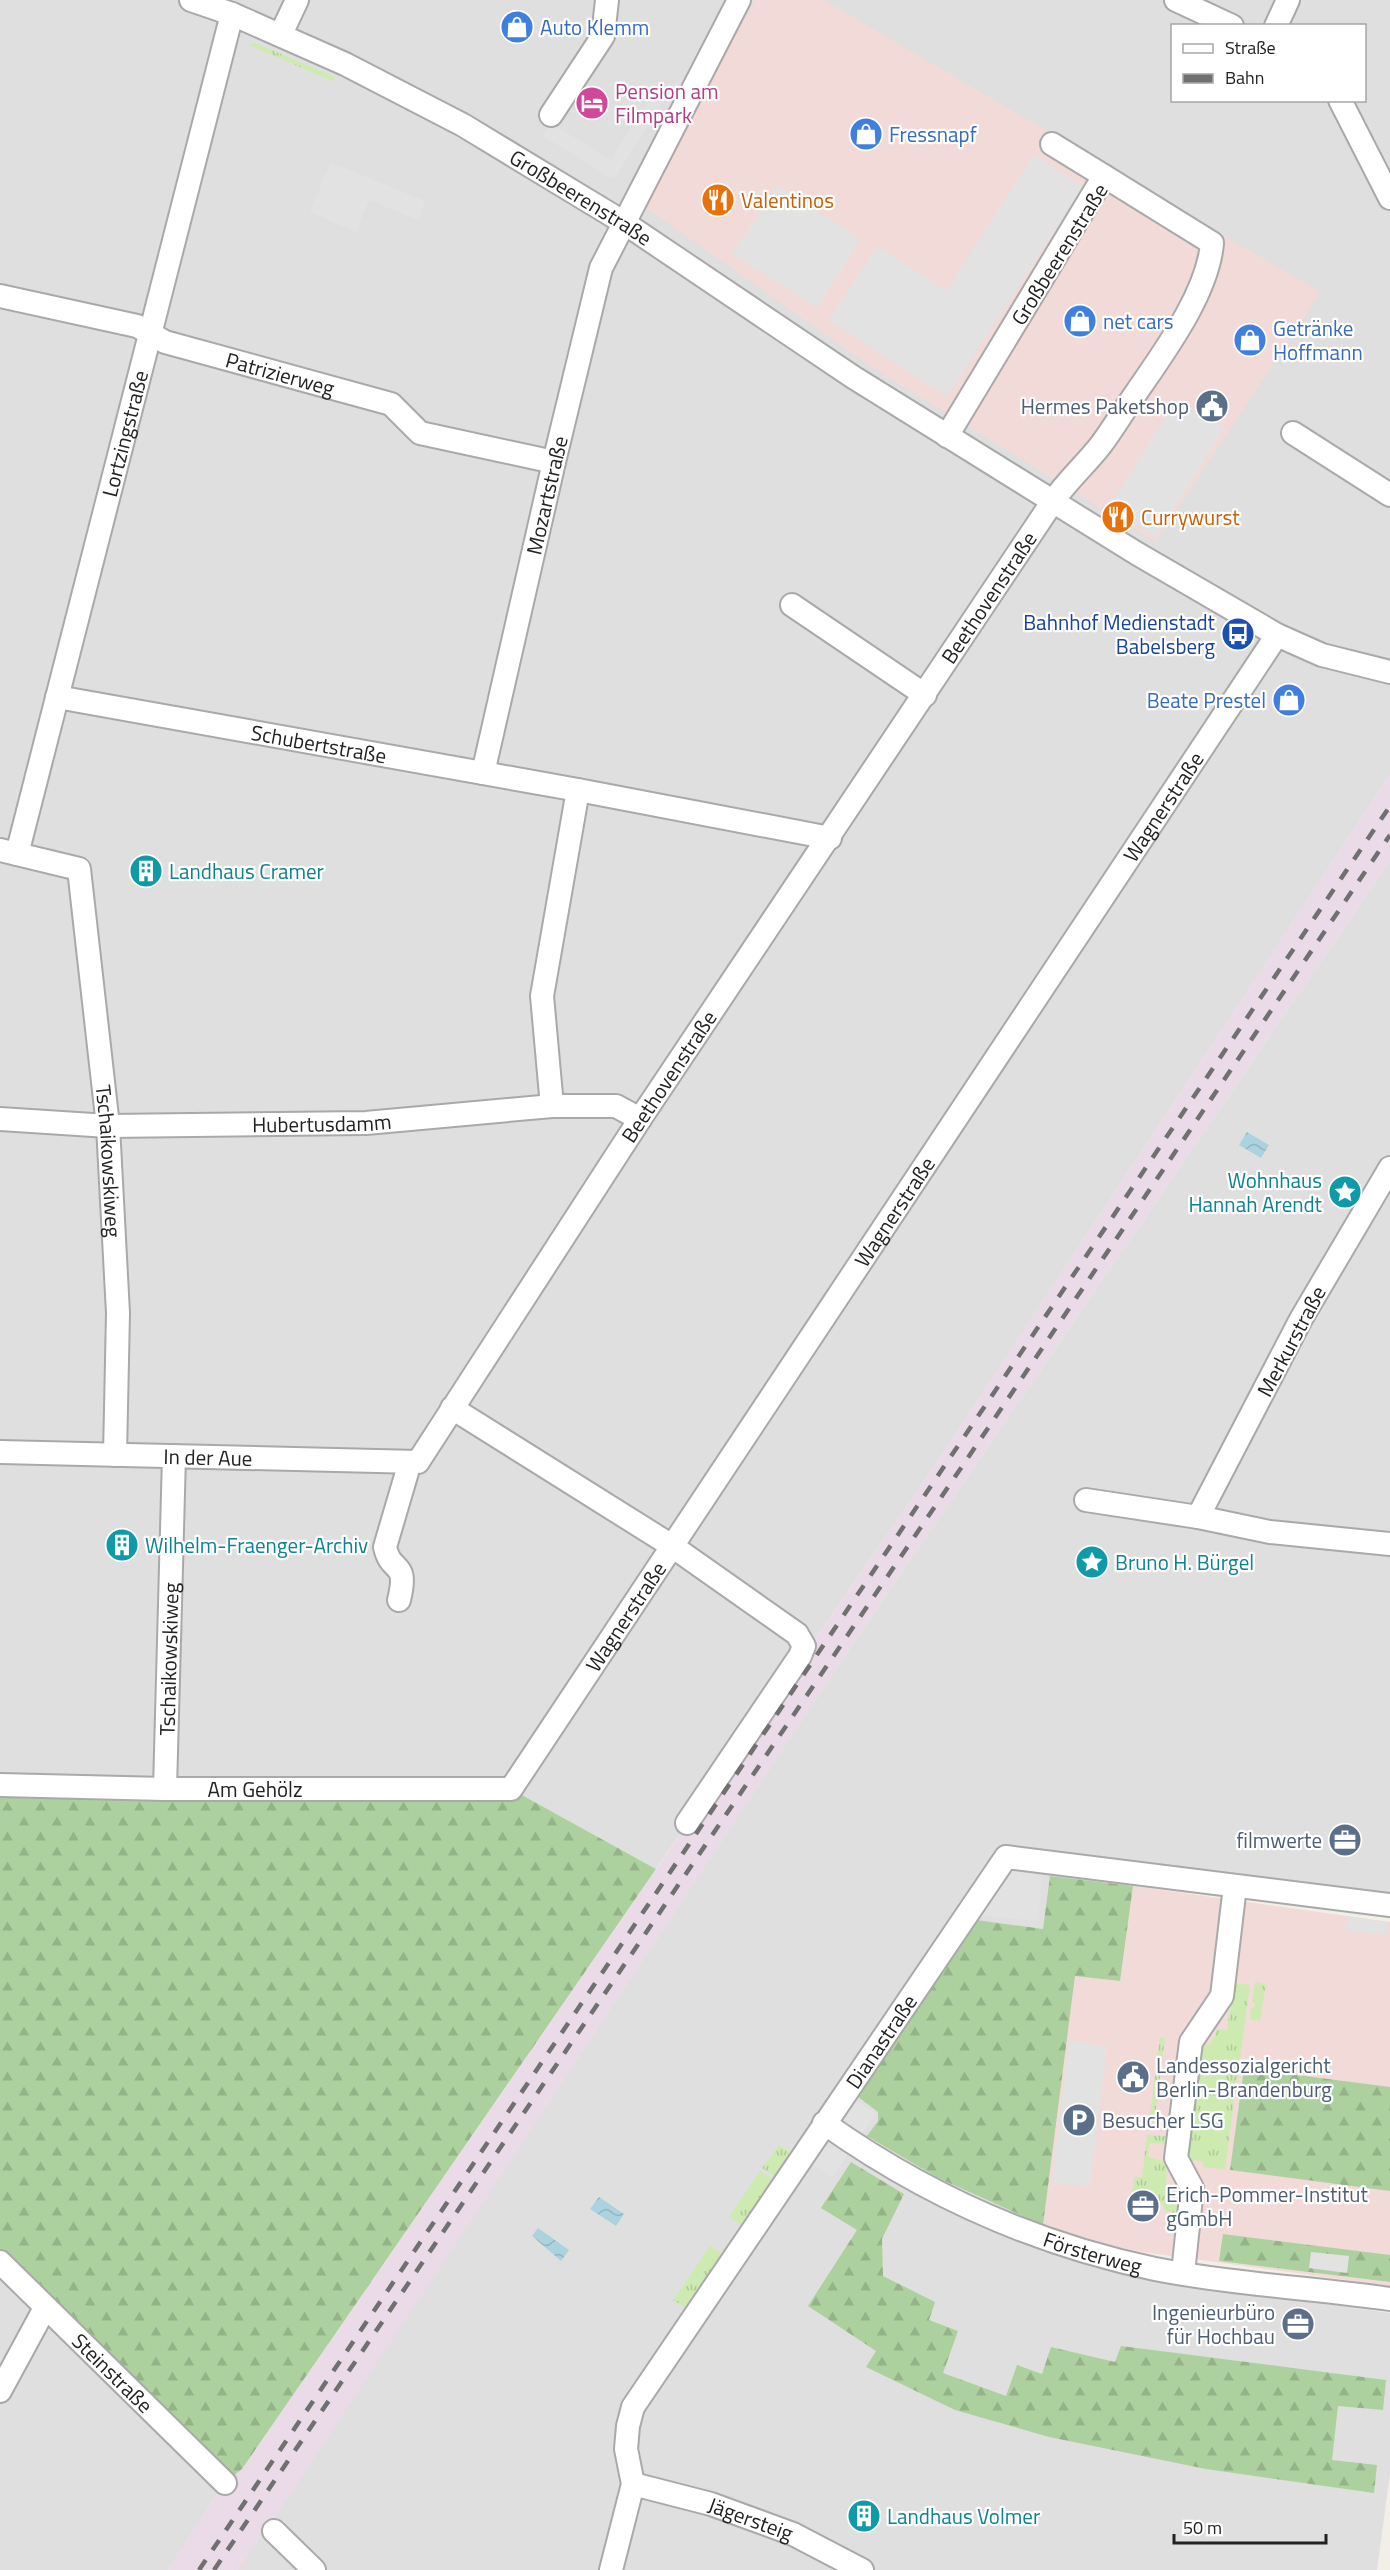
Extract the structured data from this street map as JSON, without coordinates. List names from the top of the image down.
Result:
{
  "streets": {
    "street": [
      "Großbeerenstraße",
      "Patrizierweg",
      "Lortzingstraße",
      "Mozartstraße",
      "Beethovenstraße",
      "Schubertstraße",
      "Wagnerstraße",
      "Hubertusdamm",
      "Tschaikowskiweg",
      "Merkurstraße",
      "In der Aue",
      "Am Gehölz",
      "Dianastraße",
      "Försterweg",
      "Steinstraße",
      "Jägersteig"
    ]
  },
  "crossings": [
    ["Großbeerenstraße", "Lortzingstraße"],
    ["Großbeerenstraße", "Mozartstraße"],
    ["Großbeerenstraße", "Beethovenstraße"],
    ["Großbeerenstraße", "Wagnerstraße"],
    ["Patrizierweg", "Lortzingstraße"],
    ["Patrizierweg", "Mozartstraße"],
    ["Lortzingstraße", "Schubertstraße"],
    ["Lortzingstraße", "Tschaikowskiweg"],
    ["Mozartstraße", "Schubertstraße"],
    ["Beethovenstraße", "Schubertstraße"],
    ["Beethovenstraße", "Hubertusdamm"],
    ["Beethovenstraße", "In der Aue"],
    ["Wagnerstraße", "Am Gehölz"],
    ["Hubertusdamm", "Tschaikowskiweg"],
    ["Tschaikowskiweg", "In der Aue"],
    ["Tschaikowskiweg", "Am Gehölz"],
    ["Dianastraße", "Försterweg"],
    ["Dianastraße", "Jägersteig"]
  ],
  "places": {
    "shop": [
      "Auto Klemm",
      "Fressnapf",
      "net cars",
      "Getränke Hoffmann",
      "Beate Prestel"
    ],
    "hotel": ["Pension am Filmpark"],
    "restaurant": ["Valentinos", "Currywurst"],
    "public building": ["Hermes Paketshop", "Landessozialgericht Berlin-Brandenburg"],
    "bus stop": ["Bahnhof Medienstadt Babelsberg"],
    "building": ["Landhaus Cramer", "Wilhelm-Fraenger-Archiv", "Landhaus Volmer"],
    "place": ["Wohnhaus Hannah Arendt", "Bruno H. Bürgel"],
    "office": ["filmwerte", "Erich-Pommer-Institut gGmbH", "Ingenieurbüro für Hochbau"],
    "parking": ["Besucher LSG"]
  },
  "legend": ["Straße", "Bahn"],
  "scale_bar": "50 m"
}
